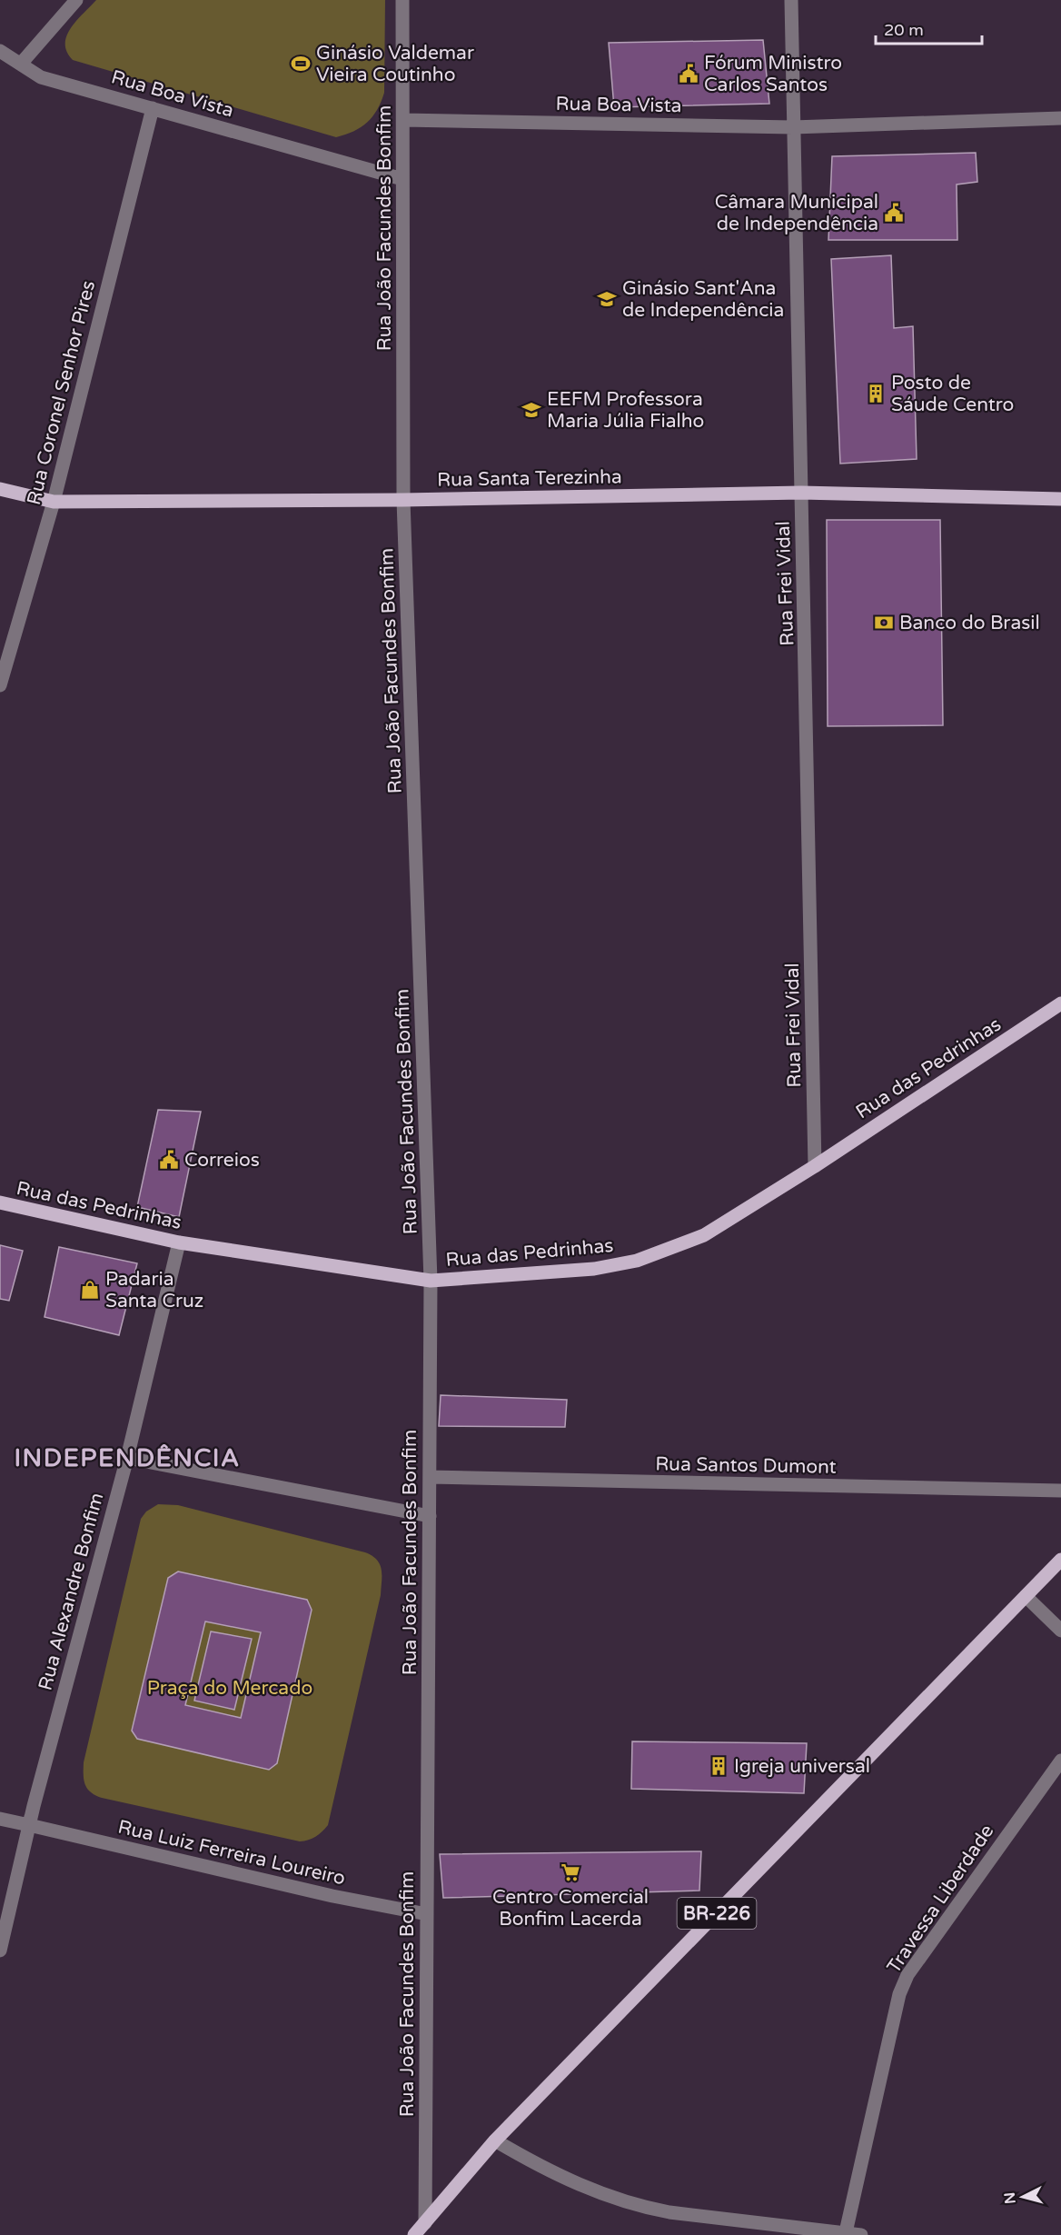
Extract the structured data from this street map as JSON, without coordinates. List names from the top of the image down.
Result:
{
  "streets": {
    "main road": ["Rua Santa Terezinha", "Rua das Pedrinhas", "BR-226"],
    "street": [
      "Rua Boa Vista",
      "Rua João Facundes Bonfim",
      "Rua Coronel Senhor Pires",
      "Rua Frei Vidal",
      "Rua Santos Dumont",
      "Rua Alexandre Bonfim",
      "Rua Luiz Ferreira Loureiro",
      "Travessa Liberdade"
    ]
  },
  "crossings": [
    ["Rua Boa Vista", "Rua João Facundes Bonfim"],
    ["Rua Boa Vista", "Rua Coronel Senhor Pires"],
    ["Rua Boa Vista", "Rua Frei Vidal"],
    ["Rua João Facundes Bonfim", "Rua Santa Terezinha"],
    ["Rua João Facundes Bonfim", "Rua das Pedrinhas"],
    ["Rua João Facundes Bonfim", "Rua Santos Dumont"],
    ["Rua João Facundes Bonfim", "Rua Luiz Ferreira Loureiro"],
    ["Rua João Facundes Bonfim", "BR-226"],
    ["Rua Coronel Senhor Pires", "Rua Santa Terezinha"],
    ["Rua Santa Terezinha", "Rua Frei Vidal"],
    ["Rua Frei Vidal", "Rua das Pedrinhas"],
    ["Rua das Pedrinhas", "Rua Alexandre Bonfim"],
    ["Rua Alexandre Bonfim", "Rua Luiz Ferreira Loureiro"]
  ],
  "districts": ["INDEPENDÊNCIA"],
  "parks": ["Praça do Mercado"],
  "places": {
    "sports": ["Ginásio Valdemar Vieira Coutinho"],
    "public building": ["Fórum Ministro Carlos Santos", "Câmara Municipal de Independência", "Correios"],
    "school or university": ["Ginásio Sant'Ana de Independência", "EEFM Professora Maria Júlia Fialho"],
    "building": ["Posto de Sáude Centro", "Igreja universal"],
    "bank": ["Banco do Brasil"],
    "shop": ["Padaria Santa Cruz"],
    "supermarket": ["Centro Comercial Bonfim Lacerda"]
  },
  "scale_bar": "20 m",
  "north": "left"
}
